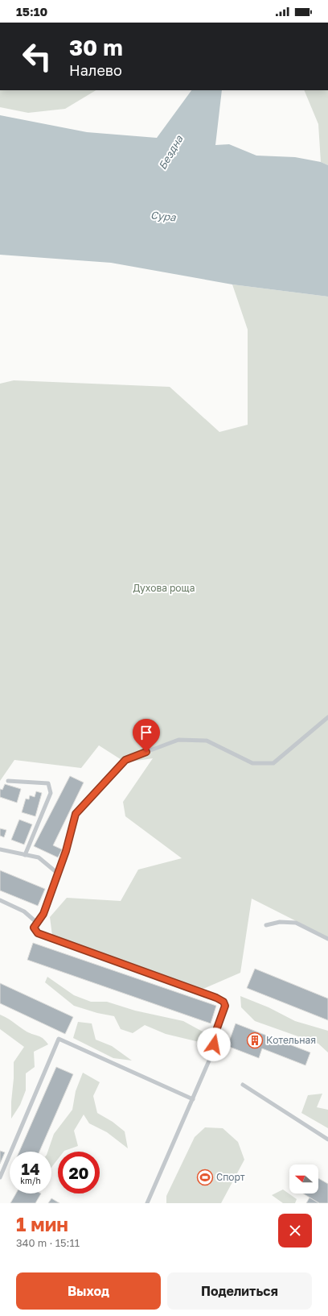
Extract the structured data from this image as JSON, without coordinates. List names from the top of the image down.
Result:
{
  "water": ["Бездна", "Сура"],
  "parks": ["Духова роща"],
  "places": {
    "building": ["Котельная"],
    "sports": ["Спорт"]
  },
  "north": "left",
  "page": {
    "status": "15:10",
    "turn": ["30 m", "Налево"],
    "speed": "14 km/h",
    "limit": "20",
    "heading": ["1 мин", "340 m · 15:11"],
    "buttons": ["Выход", "Поделиться"]
  }
}
